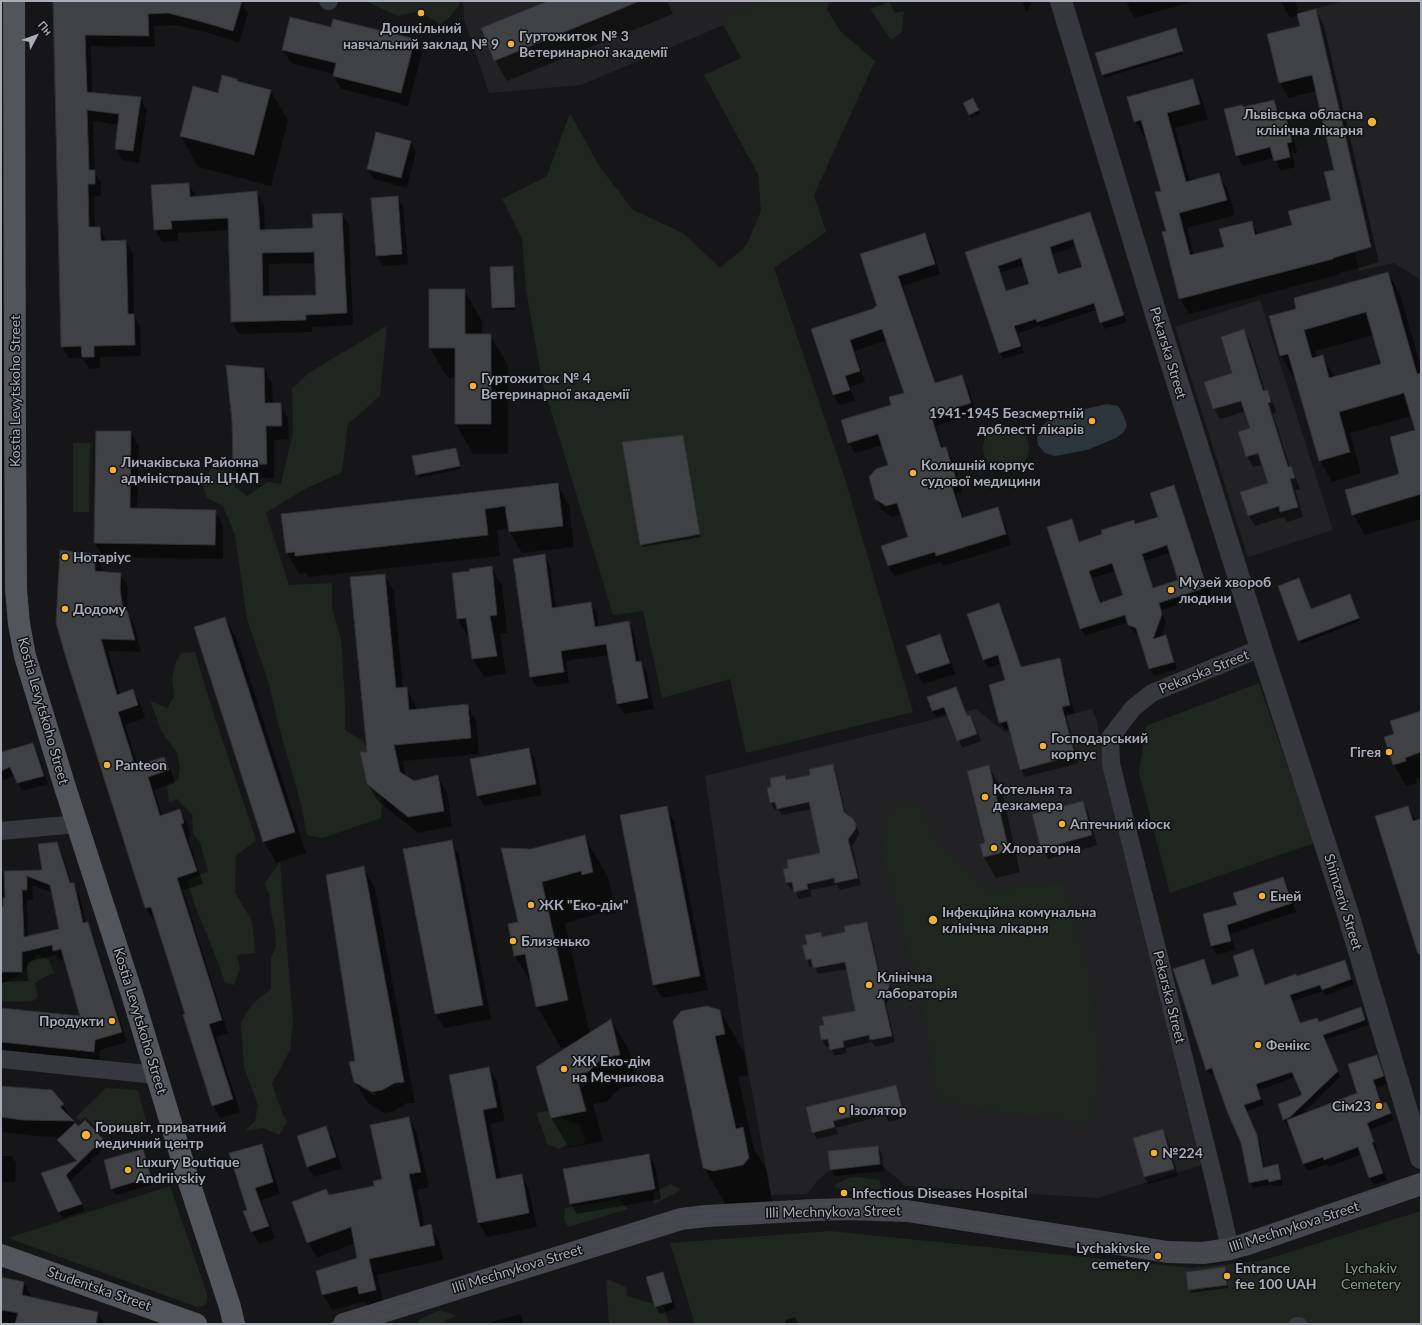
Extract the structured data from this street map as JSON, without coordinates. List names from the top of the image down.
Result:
{
  "streets": {
    "main road": ["Kostia Levytskoho Street", "Illi Mechnykova Street", "Studentska Street"],
    "street": ["Pekarska Street", "Shimzeriv Street"]
  },
  "crossings": [
    ["Pekarska Street", "Shimzeriv Street"],
    ["Pekarska Street", "Illi Mechnykova Street"]
  ],
  "parks": ["Lychakiv Cemetery"],
  "places": [
    "Дошкільний навчальний заклад № 9",
    "Гуртожиток № 3 Ветеринарної академії",
    "Львівська обласна клінічна лікарня",
    "Гуртожиток № 4 Ветеринарної академії",
    "1941-1945 Безсмертній доблесті лікарів",
    "Личаківська Районна адміністрація. ЦНАП",
    "Колишній корпус судової медицини",
    "Нотаріус",
    "Музей хвороб людини",
    "Додому",
    "Господарський корпус",
    "Гігея",
    "Panteon",
    "Котельня та дезкамера",
    "Аптечний кіоск",
    "Хлораторна",
    "Еней",
    "ЖК \"Еко-дім\"",
    "Інфекційна комунальна клінічна лікарня",
    "Близенько",
    "Клінічна лабораторія",
    "Продукти",
    "Фенікс",
    "ЖК Еко-дім на Мечникова",
    "Сім23",
    "Ізолятор",
    "Горицвіт, приватний медичний центр",
    "№224",
    "Luxury Boutique Andriivskiy",
    "Infectious Diseases Hospital",
    "Lychakivske cemetery",
    "Entrance fee 100 UAH"
  ],
  "north": "top right"
}
